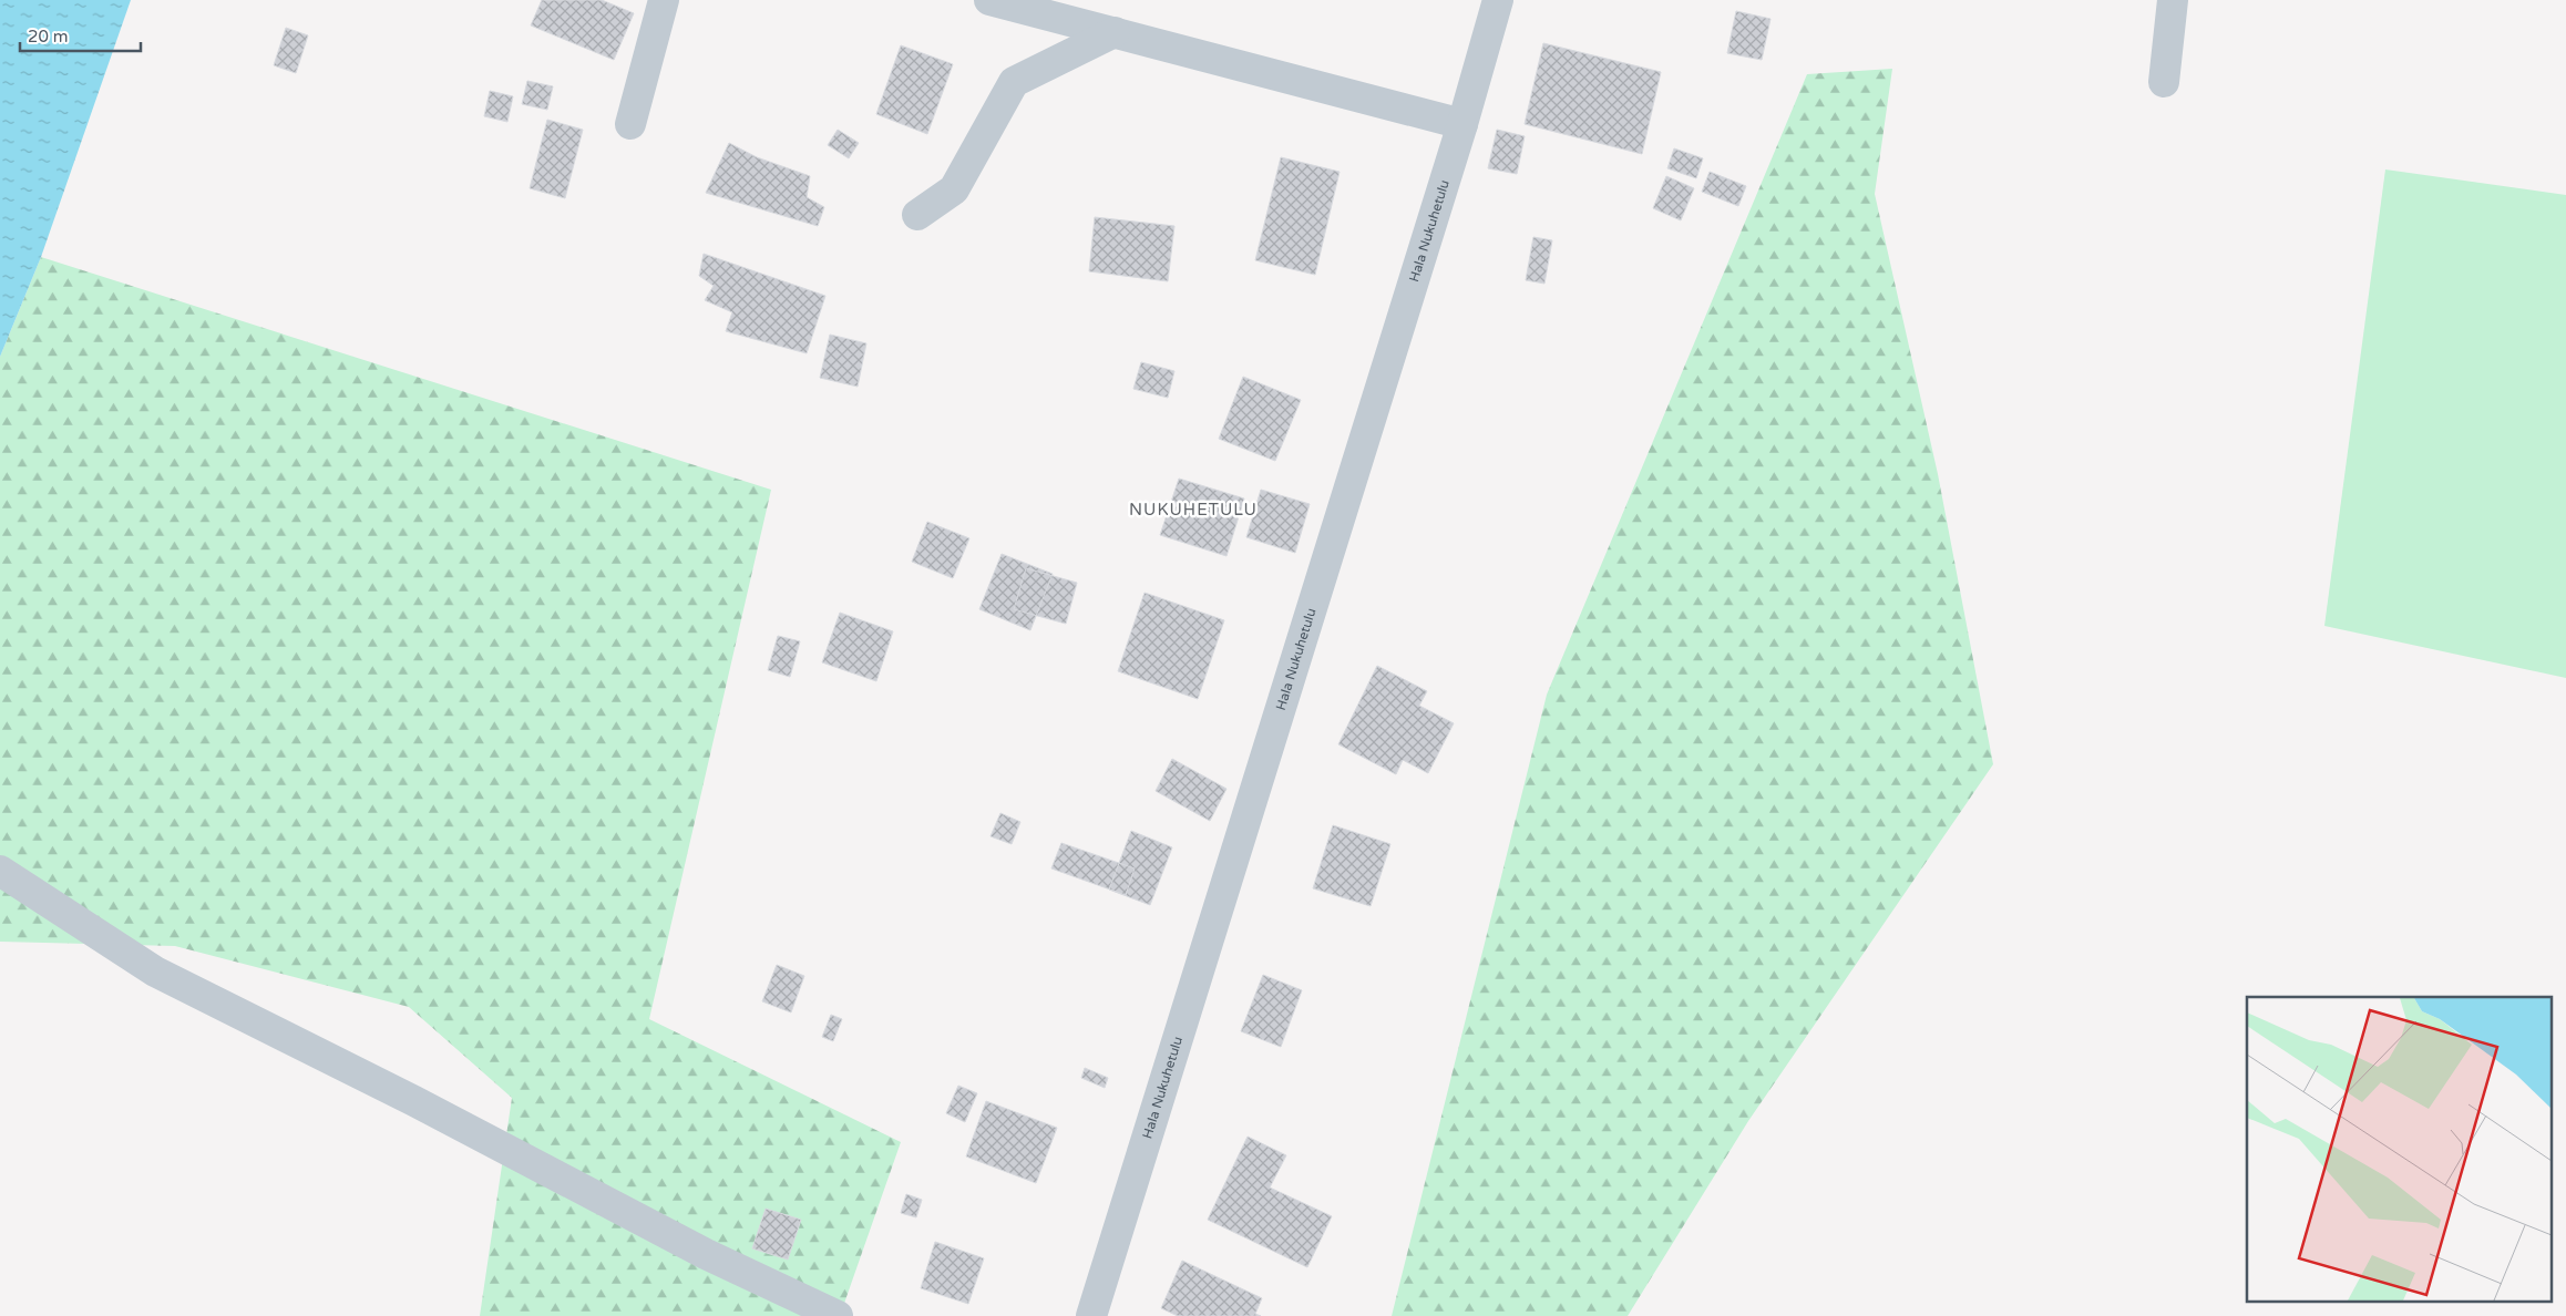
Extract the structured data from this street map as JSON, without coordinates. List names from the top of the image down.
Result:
{
  "streets": {
    "street": ["Hala Nukuhetulu"]
  },
  "districts": ["NUKUHETULU"],
  "scale_bar": "20 m"
}
